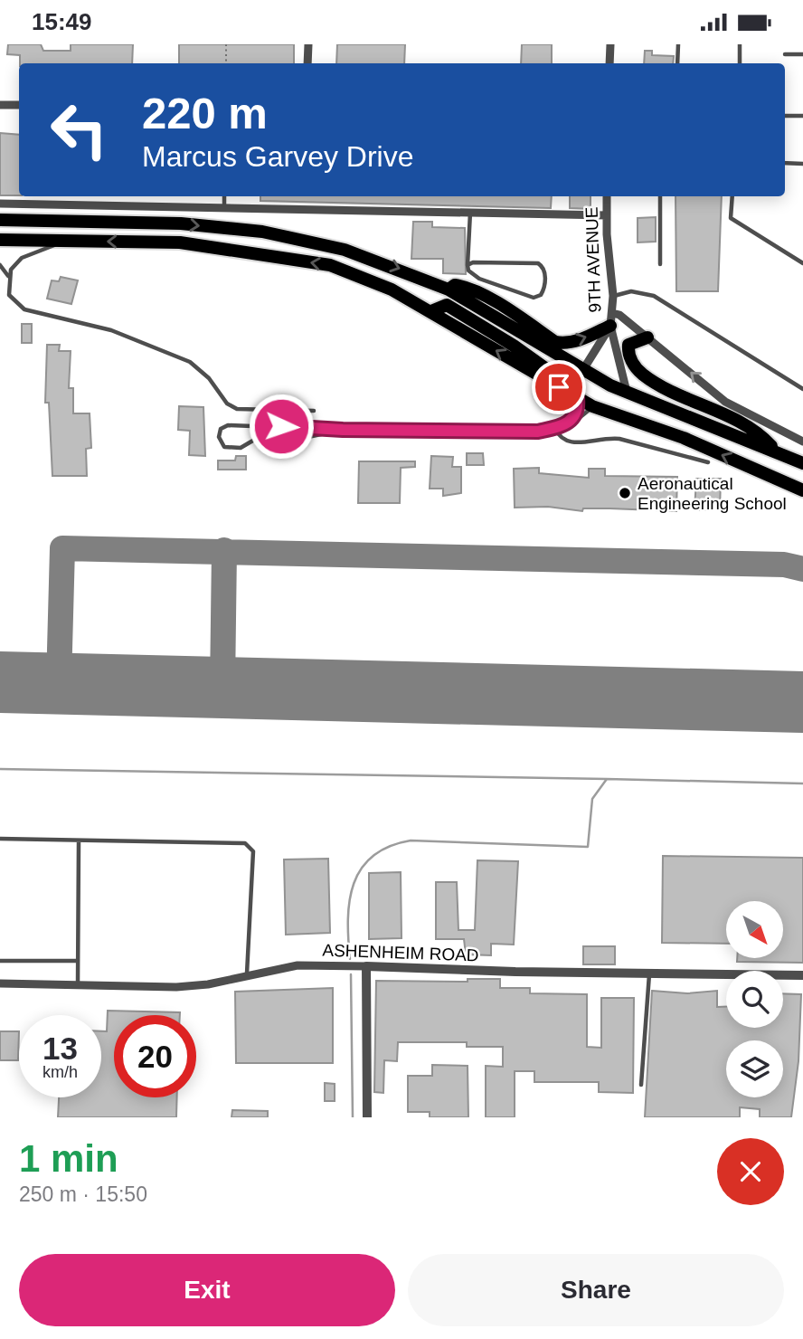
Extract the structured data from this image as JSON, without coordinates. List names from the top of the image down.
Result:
{
  "streets": {
    "street": ["9TH AVENUE", "ASHENHEIM ROAD"]
  },
  "places": ["Aeronautical Engineering School"],
  "north": "bottom right",
  "page": {
    "status": "15:49",
    "turn": ["220 m", "Marcus Garvey Drive"],
    "speed": "13 km/h",
    "limit": "20",
    "heading": ["1 min", "250 m · 15:50"],
    "buttons": ["Exit", "Share"]
  }
}
